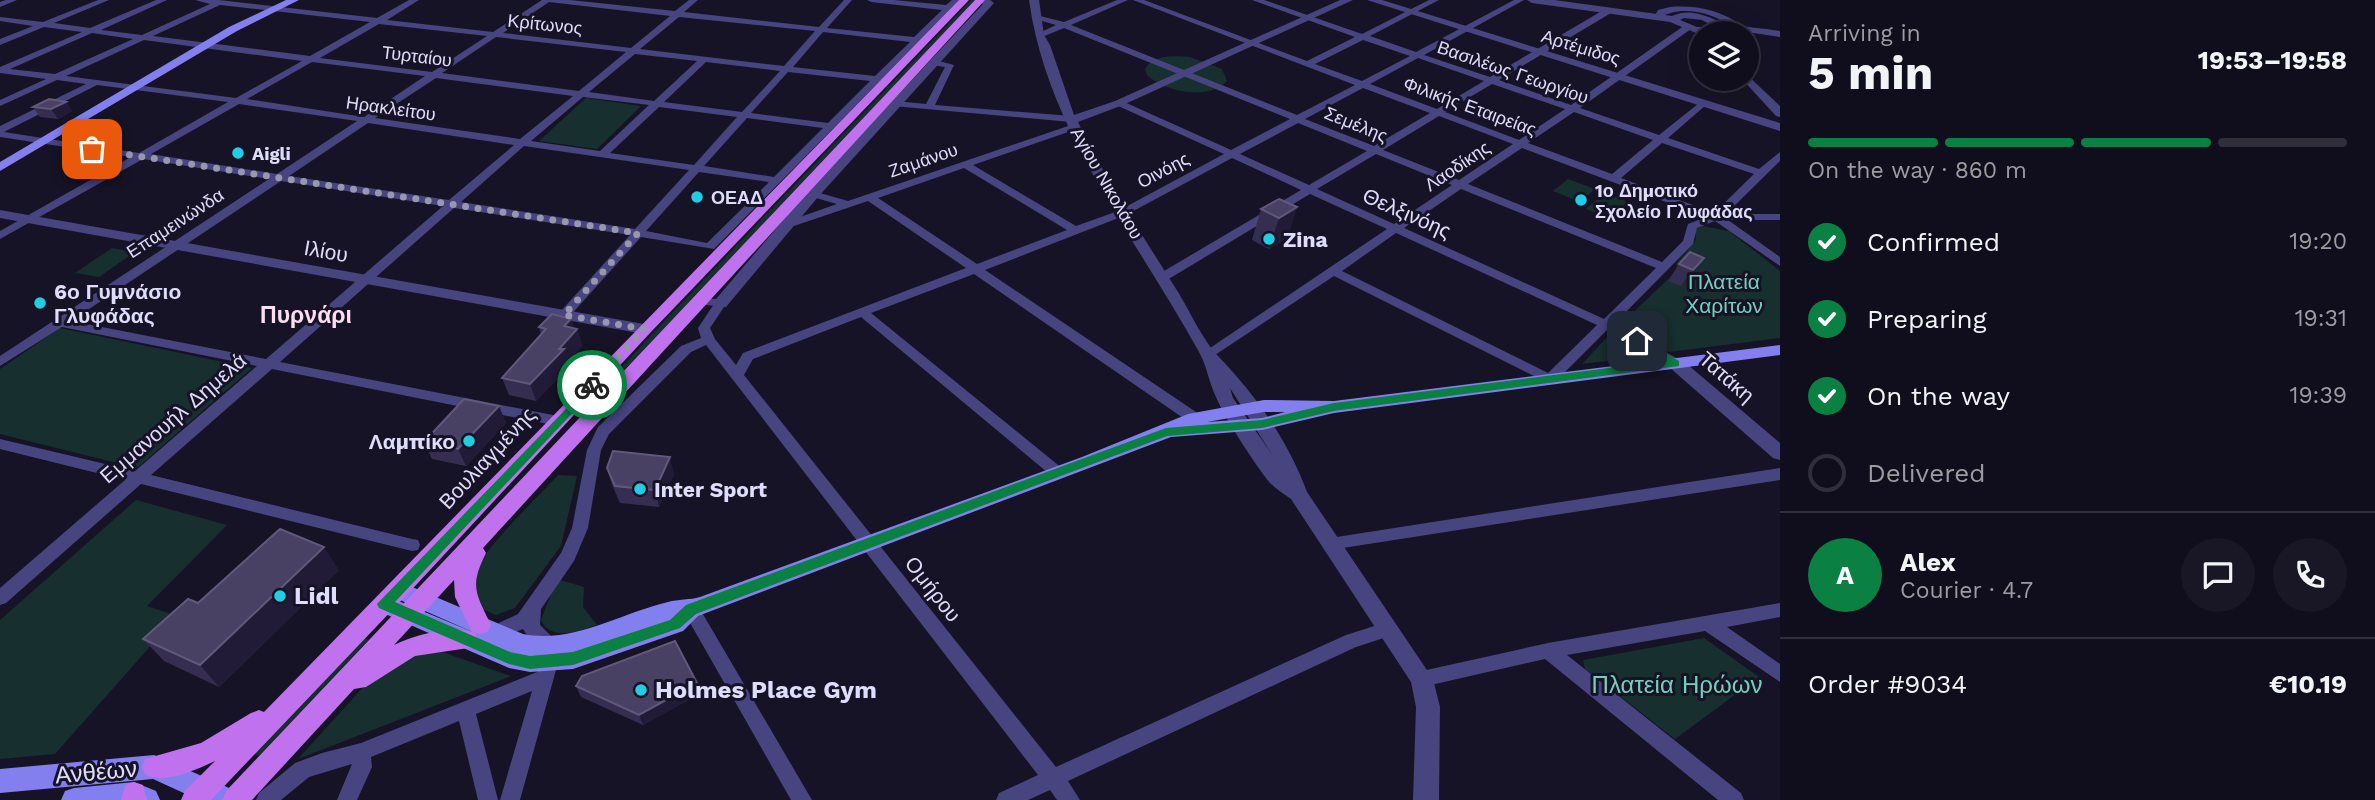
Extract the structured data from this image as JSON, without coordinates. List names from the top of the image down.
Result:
{
  "streets": {
    "main road": ["Βουλιαγμένης", "Ανθέων"],
    "street": [
      "Κρίτωνος",
      "Αρτέμιδος",
      "Τυρταίου",
      "Βασιλέως Γεωργίου",
      "Φιλικής Εταιρείας",
      "Ηρακλείτου",
      "Σεμέλης",
      "Ζαμάνου",
      "Λαοδίκης",
      "Οινόης",
      "Αγίου Νικολάου",
      "Θελξινόης",
      "Επαμεινώνδα",
      "Ιλίου",
      "Τατάκη",
      "Εμμανουήλ Δημελά",
      "Ομήρου"
    ]
  },
  "crossings": [
    ["Κρίτωνος", "Επαμεινώνδα"],
    ["Κρίτωνος", "Εμμανουήλ Δημελά"],
    ["Κρίτωνος", "Βουλιαγμένης"],
    ["Αρτέμιδος", "Λαοδίκης"],
    ["Αρτέμιδος", "Οινόης"],
    ["Τυρταίου", "Επαμεινώνδα"],
    ["Τυρταίου", "Εμμανουήλ Δημελά"],
    ["Βασιλέως Γεωργίου", "Ζαμάνου"],
    ["Βασιλέως Γεωργίου", "Λαοδίκης"],
    ["Βασιλέως Γεωργίου", "Οινόης"],
    ["Φιλικής Εταιρείας", "Ζαμάνου"],
    ["Φιλικής Εταιρείας", "Λαοδίκης"],
    ["Φιλικής Εταιρείας", "Οινόης"],
    ["Ηρακλείτου", "Επαμεινώνδα"],
    ["Ηρακλείτου", "Εμμανουήλ Δημελά"],
    ["Σεμέλης", "Ζαμάνου"],
    ["Σεμέλης", "Λαοδίκης"],
    ["Σεμέλης", "Οινόης"],
    ["Σεμέλης", "Αγίου Νικολάου"],
    ["Ζαμάνου", "Αγίου Νικολάου"],
    ["Ζαμάνου", "Θελξινόης"],
    ["Λαοδίκης", "Αγίου Νικολάου"],
    ["Λαοδίκης", "Θελξινόης"],
    ["Οινόης", "Αγίου Νικολάου"],
    ["Οινόης", "Θελξινόης"],
    ["Οινόης", "Ομήρου"],
    ["Θελξινόης", "Τατάκη"],
    ["Επαμεινώνδα", "Ιλίου"],
    ["Ιλίου", "Εμμανουήλ Δημελά"],
    ["Ιλίου", "Βουλιαγμένης"],
    ["Βουλιαγμένης", "Ανθέων"]
  ],
  "districts": ["Πυρνάρι"],
  "parks": ["Πλατεία Χαρίτων", "Πλατεία Ηρώων"],
  "places": [
    "Aigli",
    "ΟΕΑΔ",
    "1ο Δημοτικό Σχολείο Γλυφάδας",
    "Zina",
    "6ο Γυμνάσιο Γλυφάδας",
    "Λαμπίκο",
    "Inter Sport",
    "Lidl",
    "Holmes Place Gym"
  ],
  "page": {
    "heading": ["5 min", "Arriving in", "19:53–19:58"],
    "panel": [
      "Alex",
      "Courier · 4.7",
      "Order #9034",
      "€10.19"
    ],
    "bar": "On the way · 860 m",
    "list": [
      ["Confirmed", "19:20"],
      ["Preparing", "19:31"],
      ["On the way", "19:39"],
      "Delivered"
    ],
    "round": "A"
  }
}
